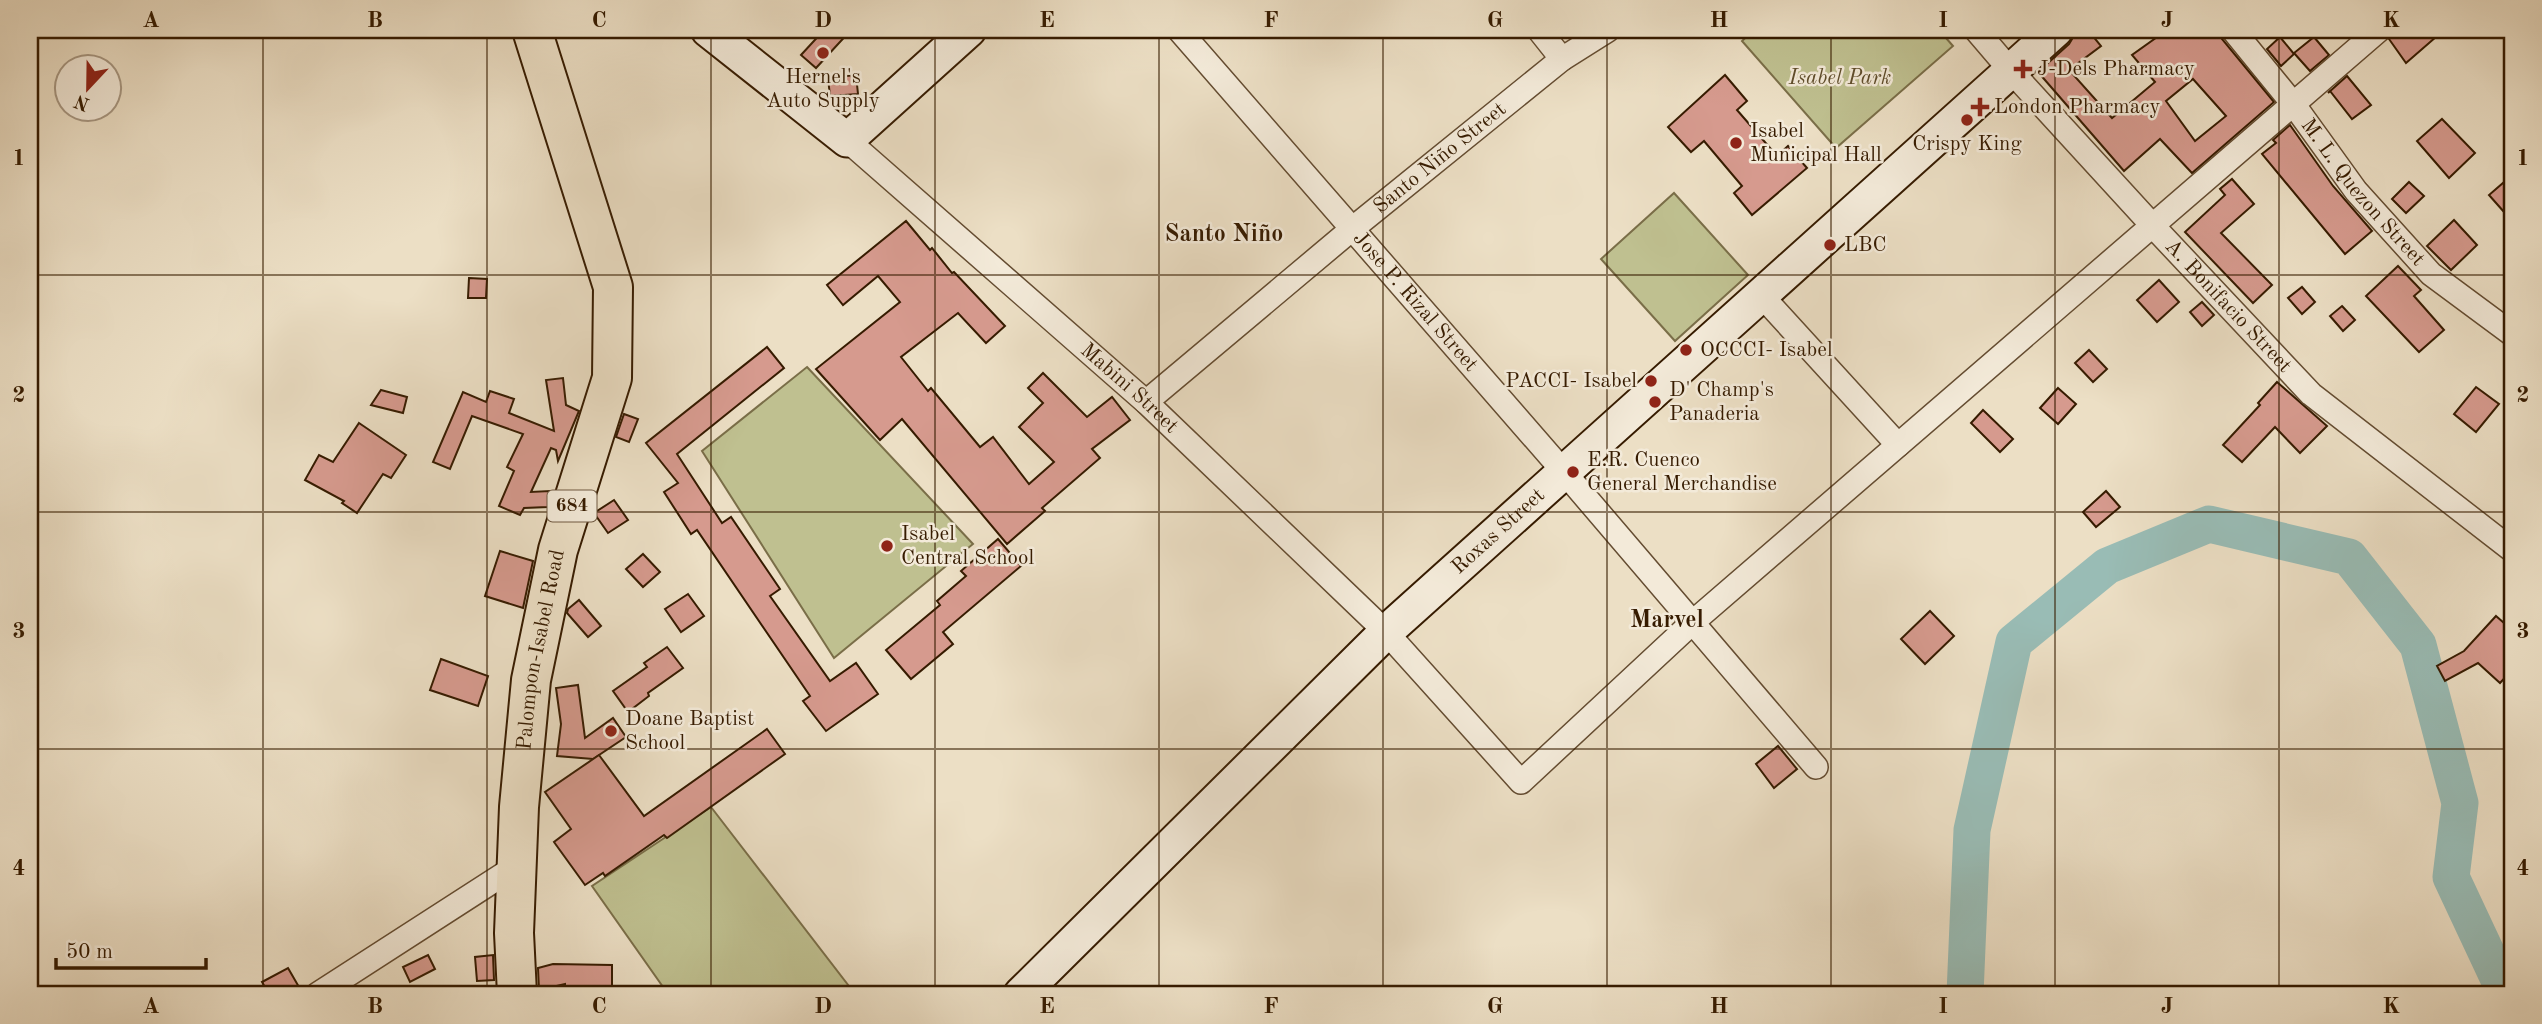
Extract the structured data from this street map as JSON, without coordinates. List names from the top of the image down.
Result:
{
  "streets": {
    "highway": ["684", "Palompon-Isabel Road"],
    "street": [
      "Santo Niño Street",
      "M. L. Quezon Street",
      "Jose P. Rizal Street",
      "A. Bonifacio Street",
      "Mabini Street",
      "Roxas Street"
    ]
  },
  "crossings": [
    ["Santo Niño Street", "Jose P. Rizal Street"],
    ["Santo Niño Street", "Mabini Street"],
    ["Jose P. Rizal Street", "Mabini Street"],
    ["Jose P. Rizal Street", "Roxas Street"],
    ["A. Bonifacio Street", "Roxas Street"],
    ["Mabini Street", "Roxas Street"]
  ],
  "districts": ["Santo Niño", "Marvel"],
  "parks": ["Isabel Park"],
  "places": {
    "other": [
      "Hernel's Auto Supply",
      "Crispy King",
      "Isabel Municipal Hall",
      "LBC",
      "OCCCI- Isabel",
      "PACCI- Isabel",
      "D' Champ's Panaderia",
      "E.R. Cuenco General Merchandise",
      "Isabel Central School",
      "Doane Baptist School"
    ],
    "health": ["J-Dels Pharmacy", "London Pharmacy"]
  },
  "scale_bar": "50 m",
  "north": "bottom",
  "grid": {
    "columns": [
      "A",
      "B",
      "C",
      "D",
      "E",
      "F",
      "G",
      "H",
      "I",
      "J",
      "K"
    ],
    "rows": [
      "1",
      "2",
      "3",
      "4"
    ]
  }
}
